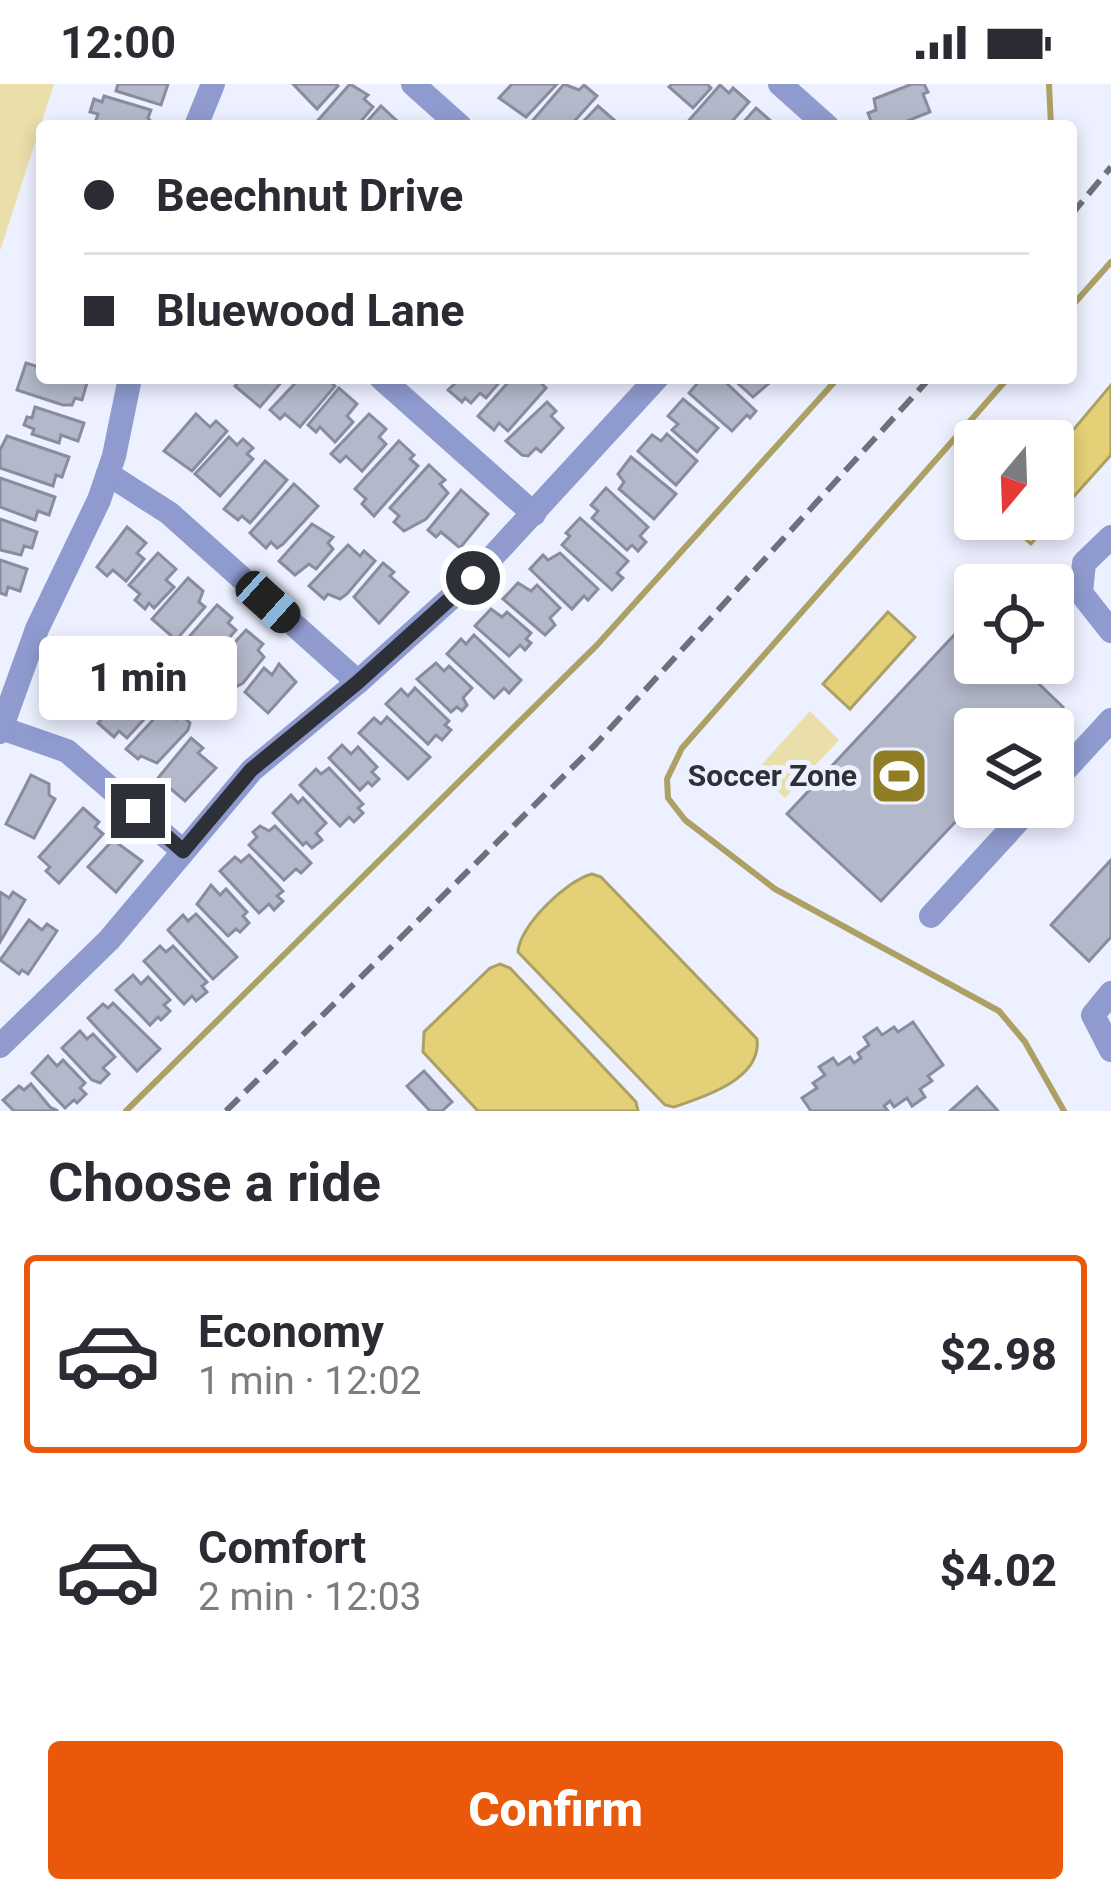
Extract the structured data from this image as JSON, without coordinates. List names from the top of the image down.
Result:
{
  "places": {
    "sports": ["Soccer Zone"]
  },
  "north": "bottom",
  "page": {
    "status": "12:00",
    "banner": ["Beechnut Drive", "Bluewood Lane"],
    "bubble": "1 min",
    "heading": "Choose a ride",
    "list": [
      {
        "name": "Economy",
        "note": "1 min · 12:02",
        "value": "$2.98"
      },
      {
        "name": "Comfort",
        "note": "2 min · 12:03",
        "value": "$4.02"
      }
    ],
    "buttons": "Confirm"
  }
}
